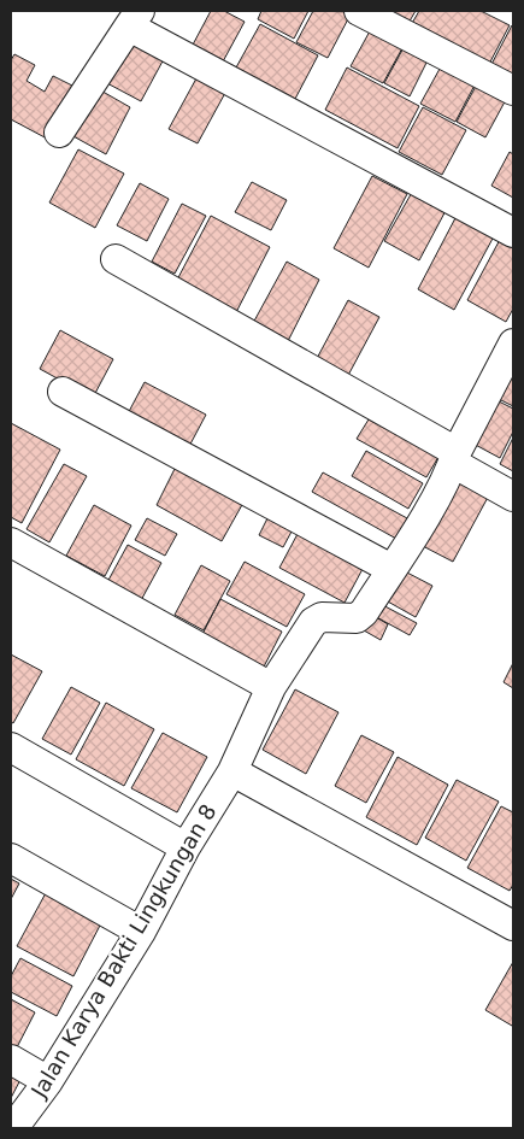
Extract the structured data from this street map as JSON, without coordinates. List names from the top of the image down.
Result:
{
  "streets": {
    "street": ["Jalan Karya Bakti Lingkungan 8"]
  }
}
